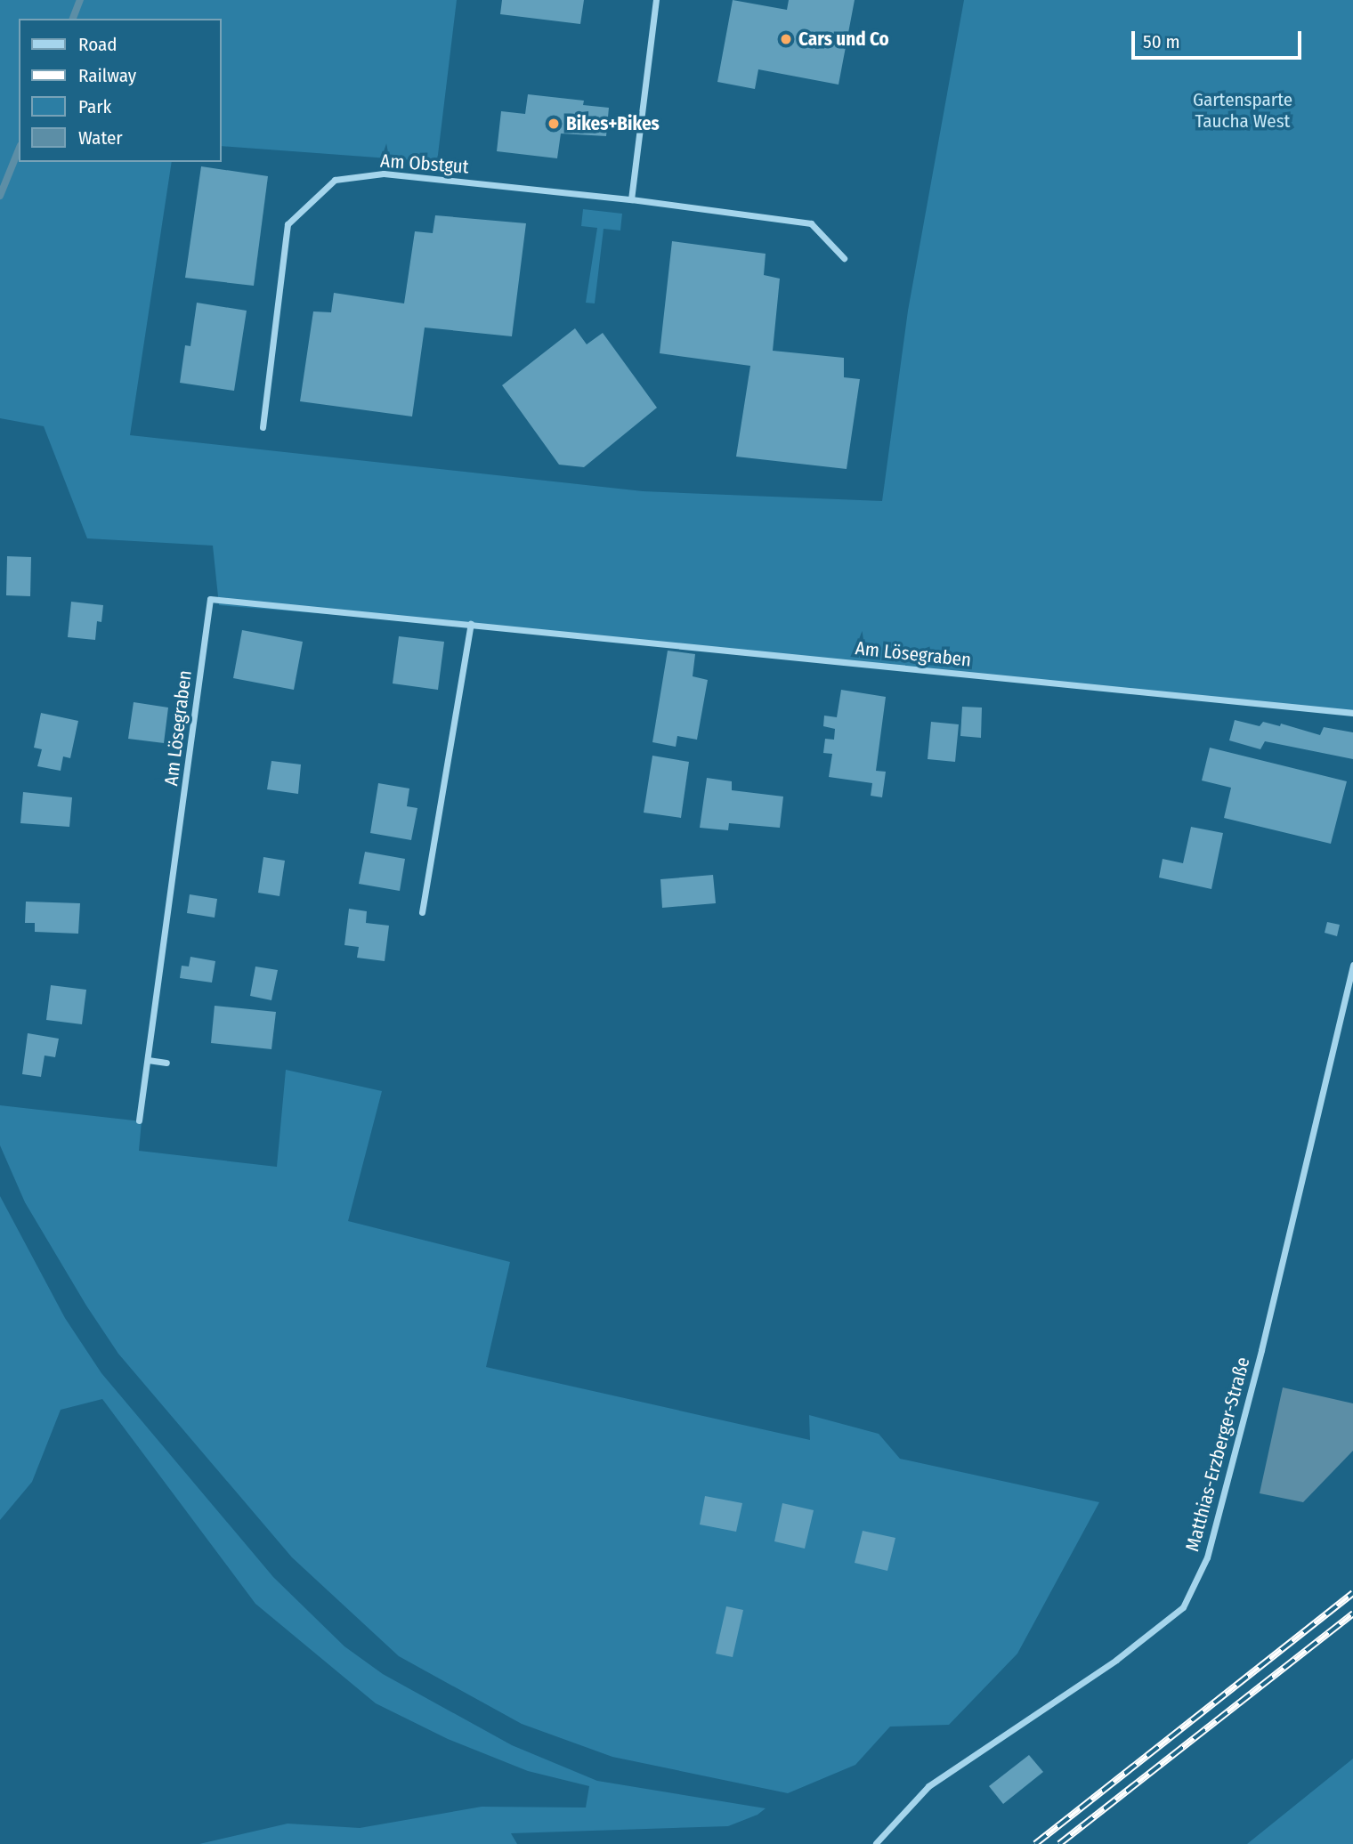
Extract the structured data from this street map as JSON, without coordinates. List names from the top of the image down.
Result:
{
  "streets": {
    "street": ["Am Obstgut", "Am Lösegraben", "Matthias-Erzberger-Straße"]
  },
  "parks": ["Gartensparte Taucha West"],
  "places": ["Cars und Co", "Bikes+Bikes"],
  "legend": [
    "Road",
    "Railway",
    "Park",
    "Water"
  ],
  "scale_bar": "50 m"
}
